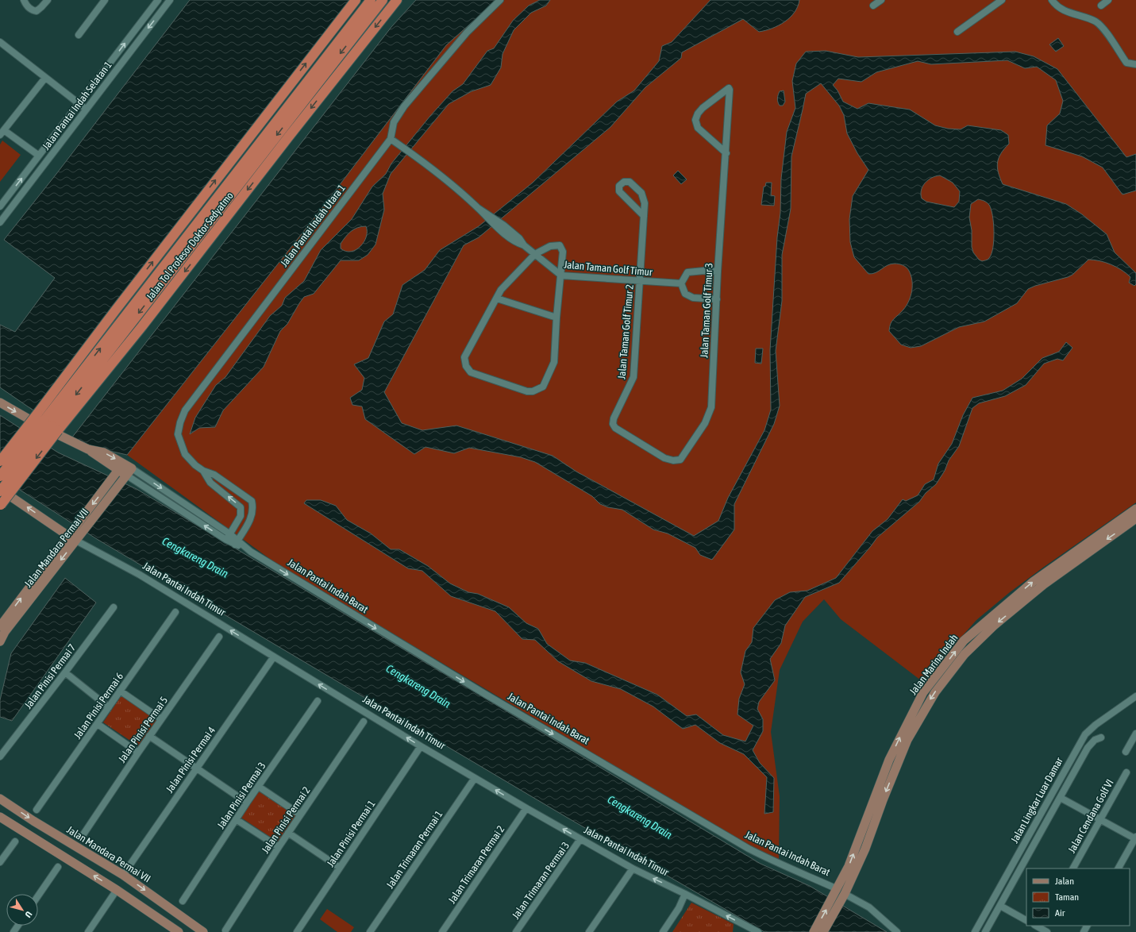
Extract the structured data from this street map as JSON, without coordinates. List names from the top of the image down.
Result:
{
  "streets": {
    "highway": ["Jalan Tol Profesor Doktor Sedyatmo"],
    "main road": [
      "Jalan Mandara Permai VII",
      "Jalan Pantai Indah Barat",
      "Jalan Pantai Indah Timur",
      "Jalan Marina Indah"
    ],
    "street": [
      "Jalan Pantai Indah Selatan 1",
      "Jalan Pantai Indah Utara 1",
      "Jalan Taman Golf Timur",
      "Jalan Taman Golf Timur 3",
      "Jalan Taman Golf Timur 2",
      "Jalan Pinisi Permai 7",
      "Jalan Pinisi Permai 6",
      "Jalan Pinisi Permai 5",
      "Jalan Pinisi Permai 4",
      "Jalan Pinisi Permai 3",
      "Jalan Lingkar Luar Damar",
      "Jalan Cendana Golf VI",
      "Jalan Pinisi Permai 2",
      "Jalan Pinisi Permai 1",
      "Jalan Trimaran Permai 1",
      "Jalan Trimaran Permai 2",
      "Jalan Trimaran Permai 3"
    ]
  },
  "crossings": [
    ["Jalan Pantai Indah Utara 1", "Jalan Taman Golf Timur"],
    ["Jalan Pantai Indah Utara 1", "Jalan Pantai Indah Barat"],
    ["Jalan Tol Profesor Doktor Sedyatmo", "Jalan Pantai Indah Timur"],
    ["Jalan Taman Golf Timur", "Jalan Taman Golf Timur 2"],
    ["Jalan Taman Golf Timur 3", "Jalan Taman Golf Timur 2"],
    ["Jalan Mandara Permai VII", "Jalan Pantai Indah Barat"],
    ["Jalan Mandara Permai VII", "Jalan Pantai Indah Timur"],
    ["Jalan Mandara Permai VII", "Jalan Pinisi Permai 4"],
    ["Jalan Pantai Indah Barat", "Jalan Marina Indah"],
    ["Jalan Pantai Indah Timur", "Jalan Pinisi Permai 4"],
    ["Jalan Pantai Indah Timur", "Jalan Pinisi Permai 1"],
    ["Jalan Pantai Indah Timur", "Jalan Trimaran Permai 1"],
    ["Jalan Pantai Indah Timur", "Jalan Trimaran Permai 2"],
    ["Jalan Pantai Indah Timur", "Jalan Trimaran Permai 3"]
  ],
  "one_way": ["Jalan Pantai Indah Timur"],
  "water": ["Cengkareng Drain"],
  "legend": ["Jalan", "Taman", "Air"],
  "north": "bottom right"
}
